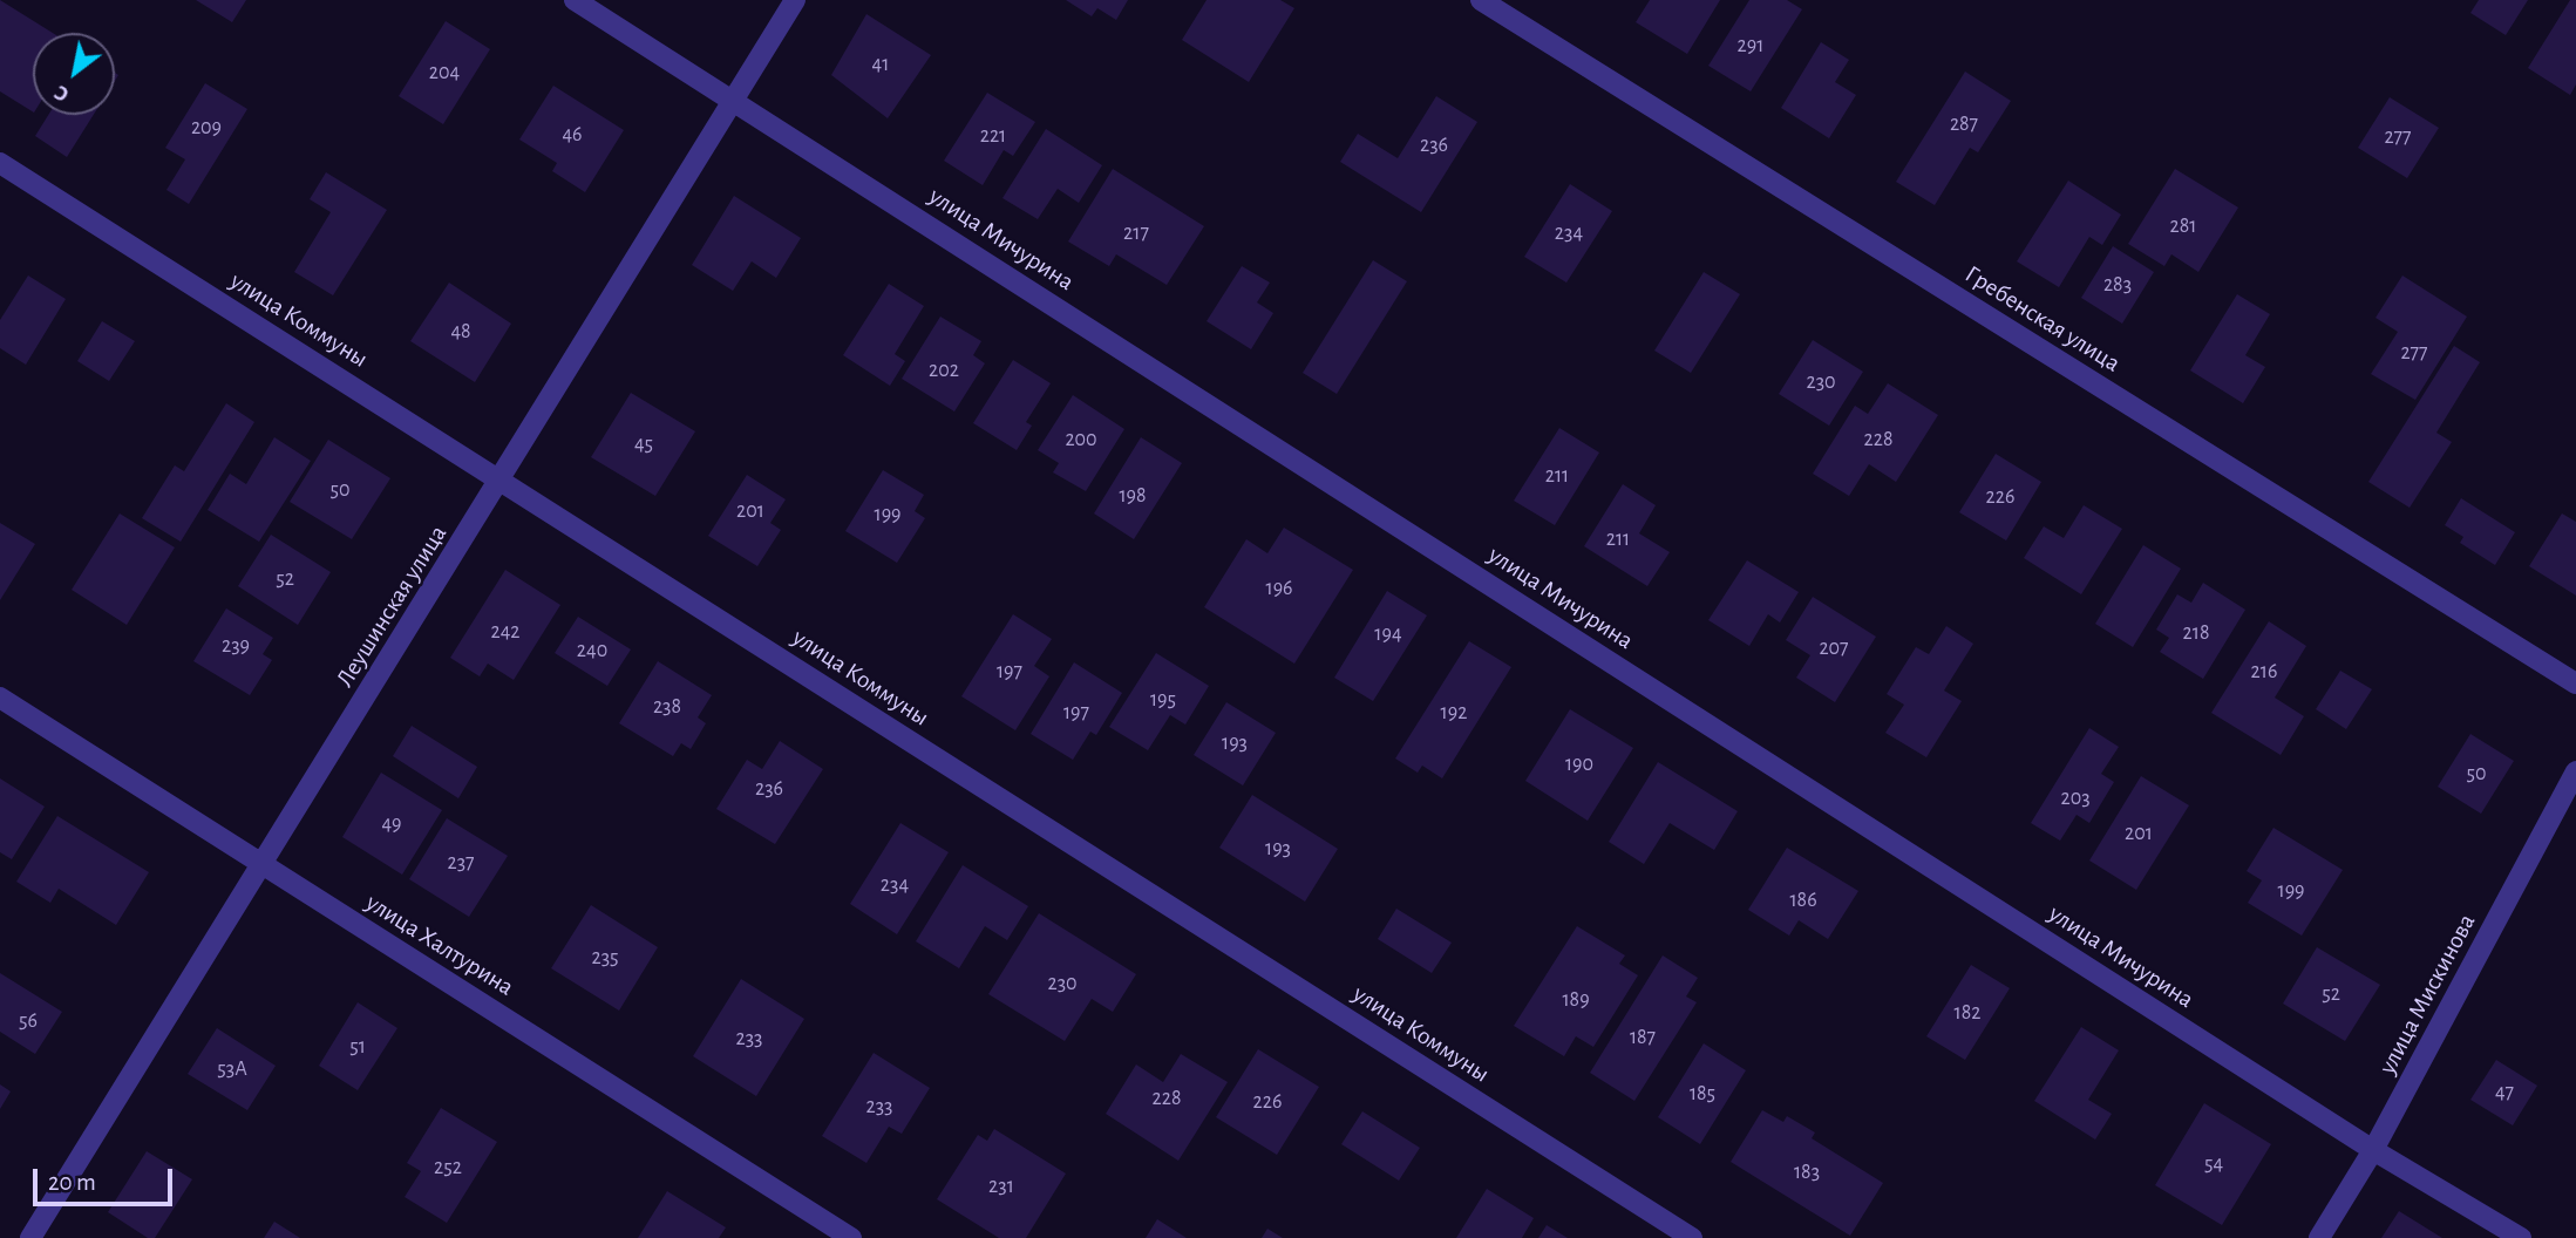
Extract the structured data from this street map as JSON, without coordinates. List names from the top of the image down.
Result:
{
  "streets": {
    "street": [
      "улица Мичурина",
      "Гребенская улица",
      "улица Коммуны",
      "Леушинская улица",
      "улица Халтурина",
      "улица Мискинова"
    ]
  },
  "crossings": [
    ["улица Мичурина", "Леушинская улица"],
    ["улица Мичурина", "улица Мискинова"],
    ["улица Коммуны", "Леушинская улица"],
    ["Леушинская улица", "улица Халтурина"]
  ],
  "house_numbers": [
    "291",
    "41",
    "204",
    "287",
    "209",
    "46",
    "221",
    "277",
    "236",
    "281",
    "217",
    "234",
    "283",
    "48",
    "277",
    "202",
    "230",
    "200",
    "228",
    "45",
    "211",
    "50",
    "198",
    "226",
    "201",
    "199",
    "211",
    "52",
    "196",
    "242",
    "218",
    "194",
    "239",
    "207",
    "240",
    "197",
    "216",
    "195",
    "238",
    "197",
    "192",
    "193",
    "190",
    "50",
    "236",
    "203",
    "49",
    "201",
    "193",
    "237",
    "234",
    "199",
    "186",
    "235",
    "230",
    "52",
    "189",
    "182",
    "56",
    "187",
    "233",
    "51",
    "53А",
    "47",
    "185",
    "228",
    "226",
    "233",
    "54",
    "252",
    "183",
    "231"
  ],
  "scale_bar": "20 m",
  "north": "bottom left"
}
